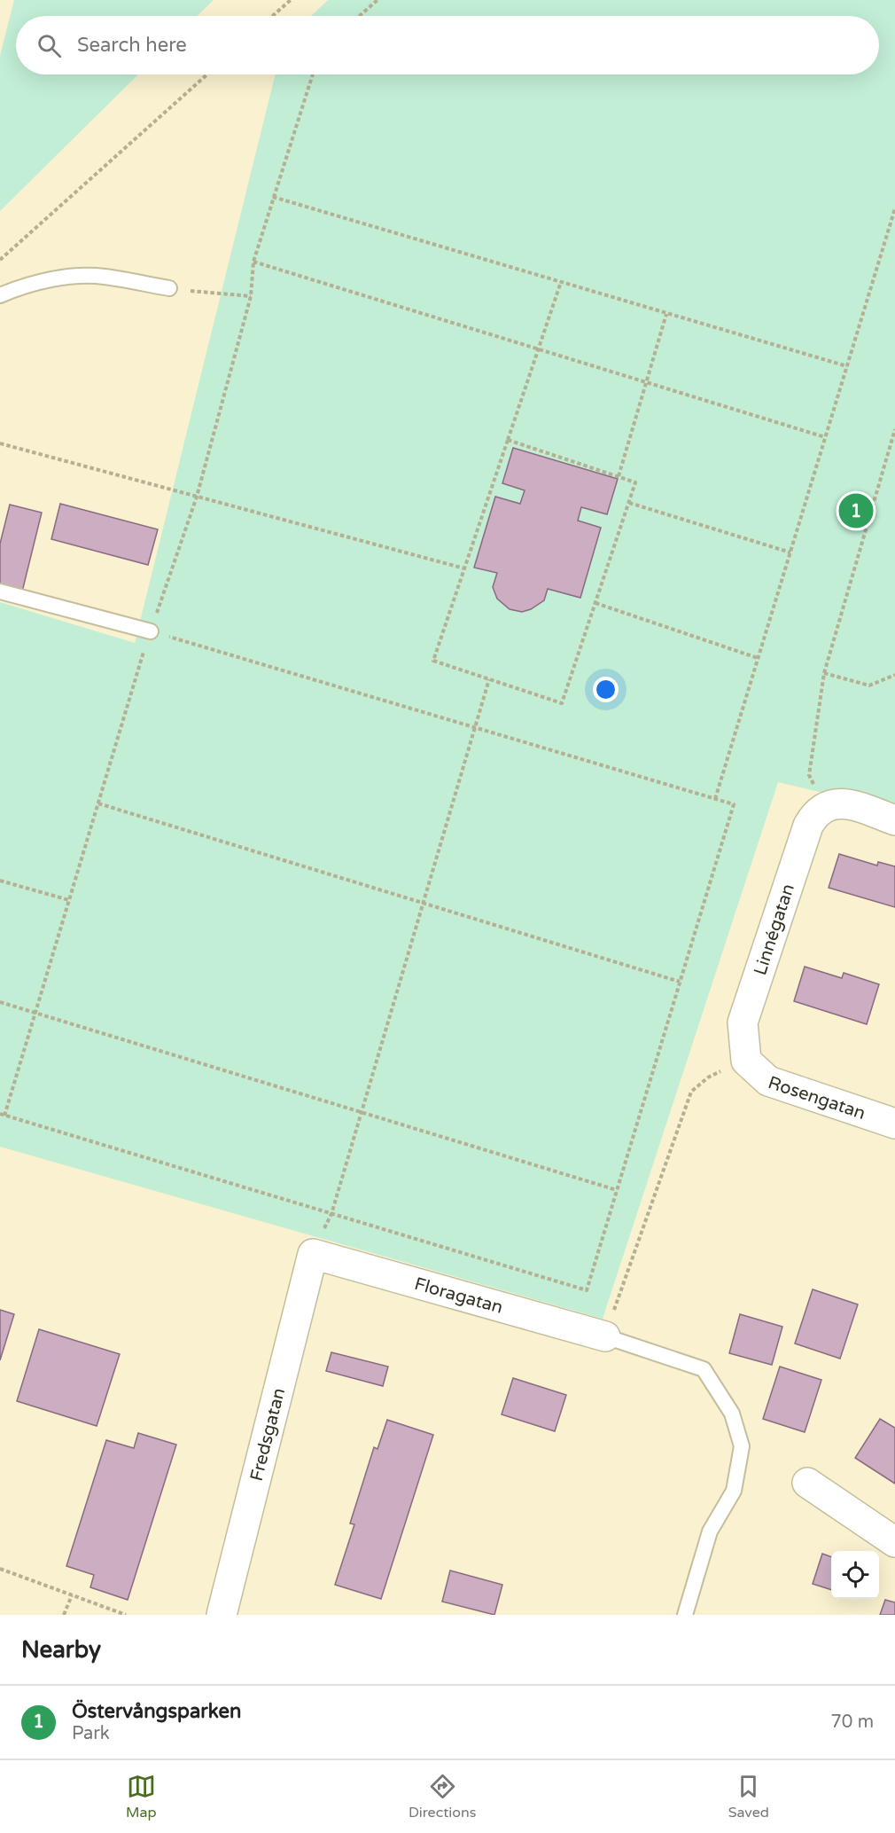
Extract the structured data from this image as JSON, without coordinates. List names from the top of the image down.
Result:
{
  "streets": {
    "street": [
      "Linnégatan",
      "Rosengatan",
      "Floragatan",
      "Fredsgatan"
    ]
  },
  "crossings": [
    ["Linnégatan", "Rosengatan"],
    ["Floragatan", "Fredsgatan"]
  ],
  "page": {
    "search": "Search here",
    "pins": "1",
    "heading": "Nearby",
    "list": [
      {
        "mark": "1",
        "name": "Östervångsparken",
        "note": "Park",
        "value": "70 m"
      }
    ],
    "nav": ["Map", "Directions", "Saved"]
  }
}
